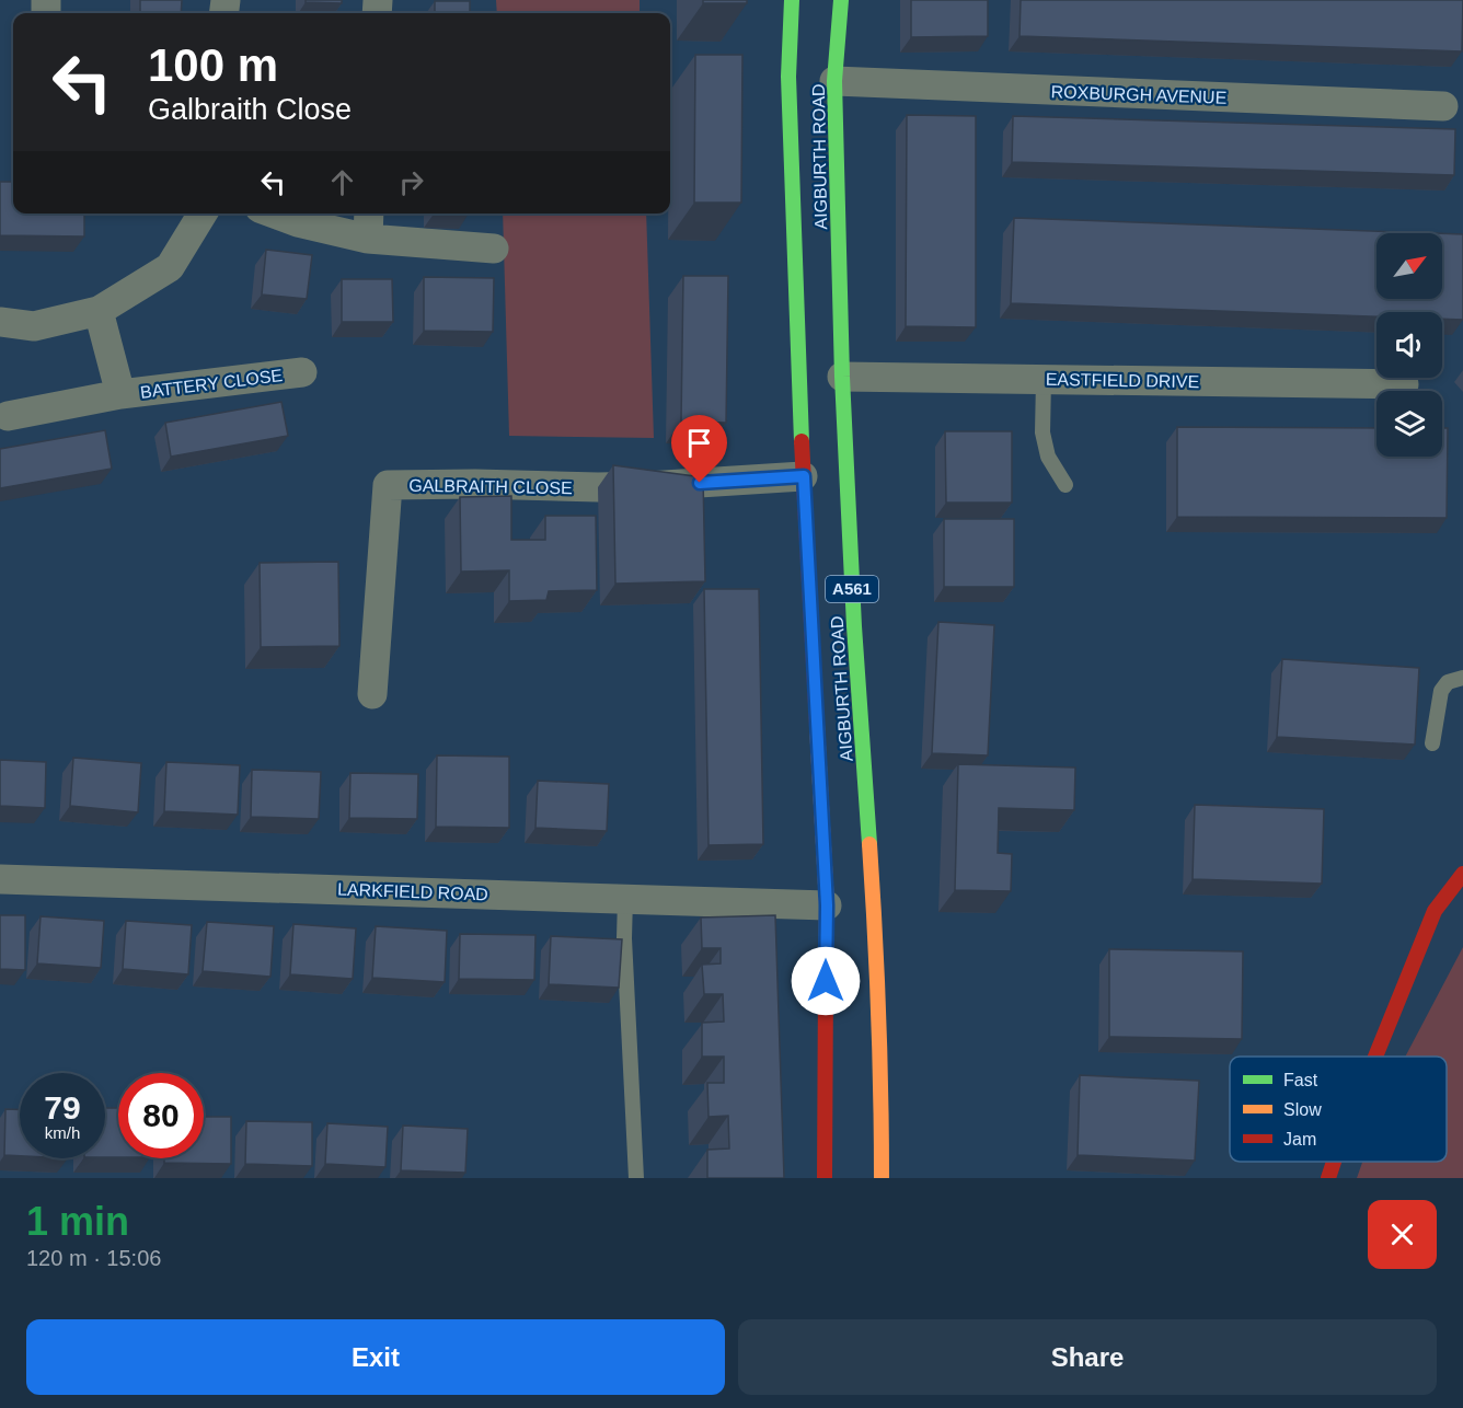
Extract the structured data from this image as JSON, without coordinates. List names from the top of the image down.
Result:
{
  "streets": {
    "main road": ["AIGBURTH ROAD", "A561"],
    "street": [
      "ROXBURGH AVENUE",
      "EASTFIELD DRIVE",
      "BATTERY CLOSE",
      "GALBRAITH CLOSE",
      "LARKFIELD ROAD"
    ]
  },
  "crossings": [
    ["ROXBURGH AVENUE", "AIGBURTH ROAD"],
    ["AIGBURTH ROAD", "EASTFIELD DRIVE"],
    ["AIGBURTH ROAD", "GALBRAITH CLOSE"],
    ["AIGBURTH ROAD", "LARKFIELD ROAD"]
  ],
  "legend": ["Fast", "Slow", "Jam"],
  "north": "top right",
  "page": {
    "turn": ["100 m", "Galbraith Close"],
    "speed": "79 km/h",
    "limit": "80",
    "heading": ["1 min", "120 m · 15:06"],
    "buttons": ["Exit", "Share"]
  }
}
